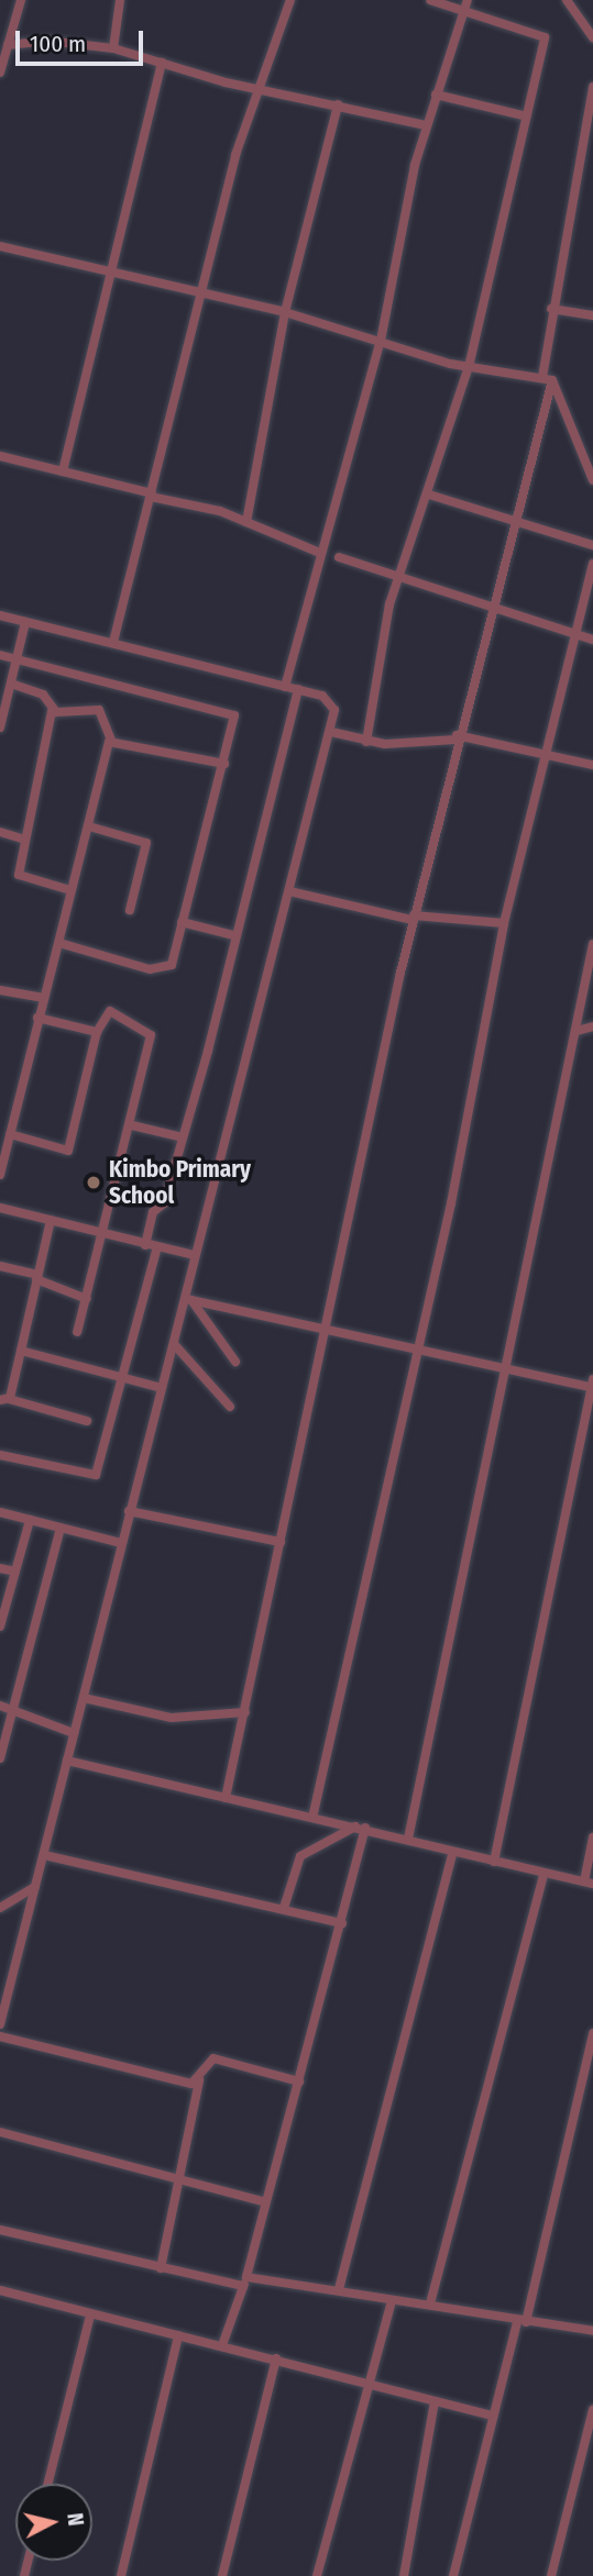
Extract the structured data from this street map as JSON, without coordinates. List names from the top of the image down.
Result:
{
  "places": ["Kimbo Primary School"],
  "scale_bar": "100 m",
  "north": "right"
}
